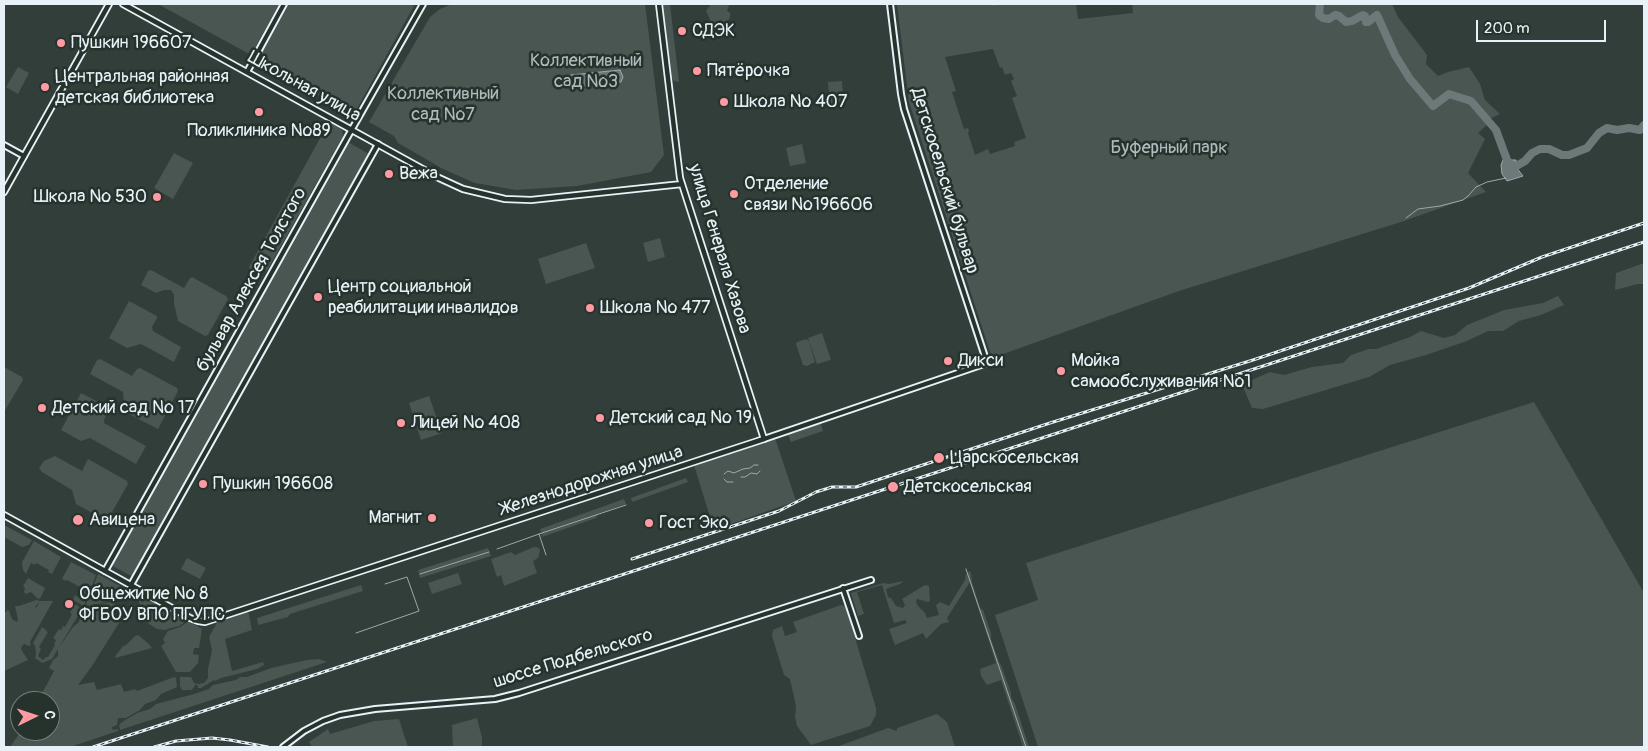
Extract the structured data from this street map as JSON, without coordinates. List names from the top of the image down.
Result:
{
  "streets": {
    "street": [
      "Школьная улица",
      "Детскосельский бульвар",
      "улица Генерала Хазова",
      "бульвар Алексея Толстого",
      "Железнодорожная улица",
      "шоссе Подбельского"
    ]
  },
  "crossings": [
    ["Школьная улица", "улица Генерала Хазова"],
    ["Школьная улица", "бульвар Алексея Толстого"],
    ["Детскосельский бульвар", "Железнодорожная улица"],
    ["улица Генерала Хазова", "Железнодорожная улица"]
  ],
  "parks": ["Коллективный сад №3", "Коллективный сад №7", "Буферный парк"],
  "places": [
    "СДЭК",
    "Пушкин 196607",
    "Пятёрочка",
    "Центральная районная детская библиотека",
    "Школа № 407",
    "Поликлиника №89",
    "Вежа",
    "Отделение связи №196606",
    "Школа № 530",
    "Центр социальной реабилитации инвалидов",
    "Школа № 477",
    "Дикси",
    "Мойка самообслуживания №1",
    "Детский сад № 17",
    "Детский сад № 19",
    "Лицей № 408",
    "Царскосельская",
    "Пушкин 196608",
    "Детскосельская",
    "Магнит",
    "Авицена",
    "Гост Эко",
    "Общежитие № 8 ФГБОУ ВПО ПГУПС"
  ],
  "scale_bar": "200 m",
  "north": "right"
}
